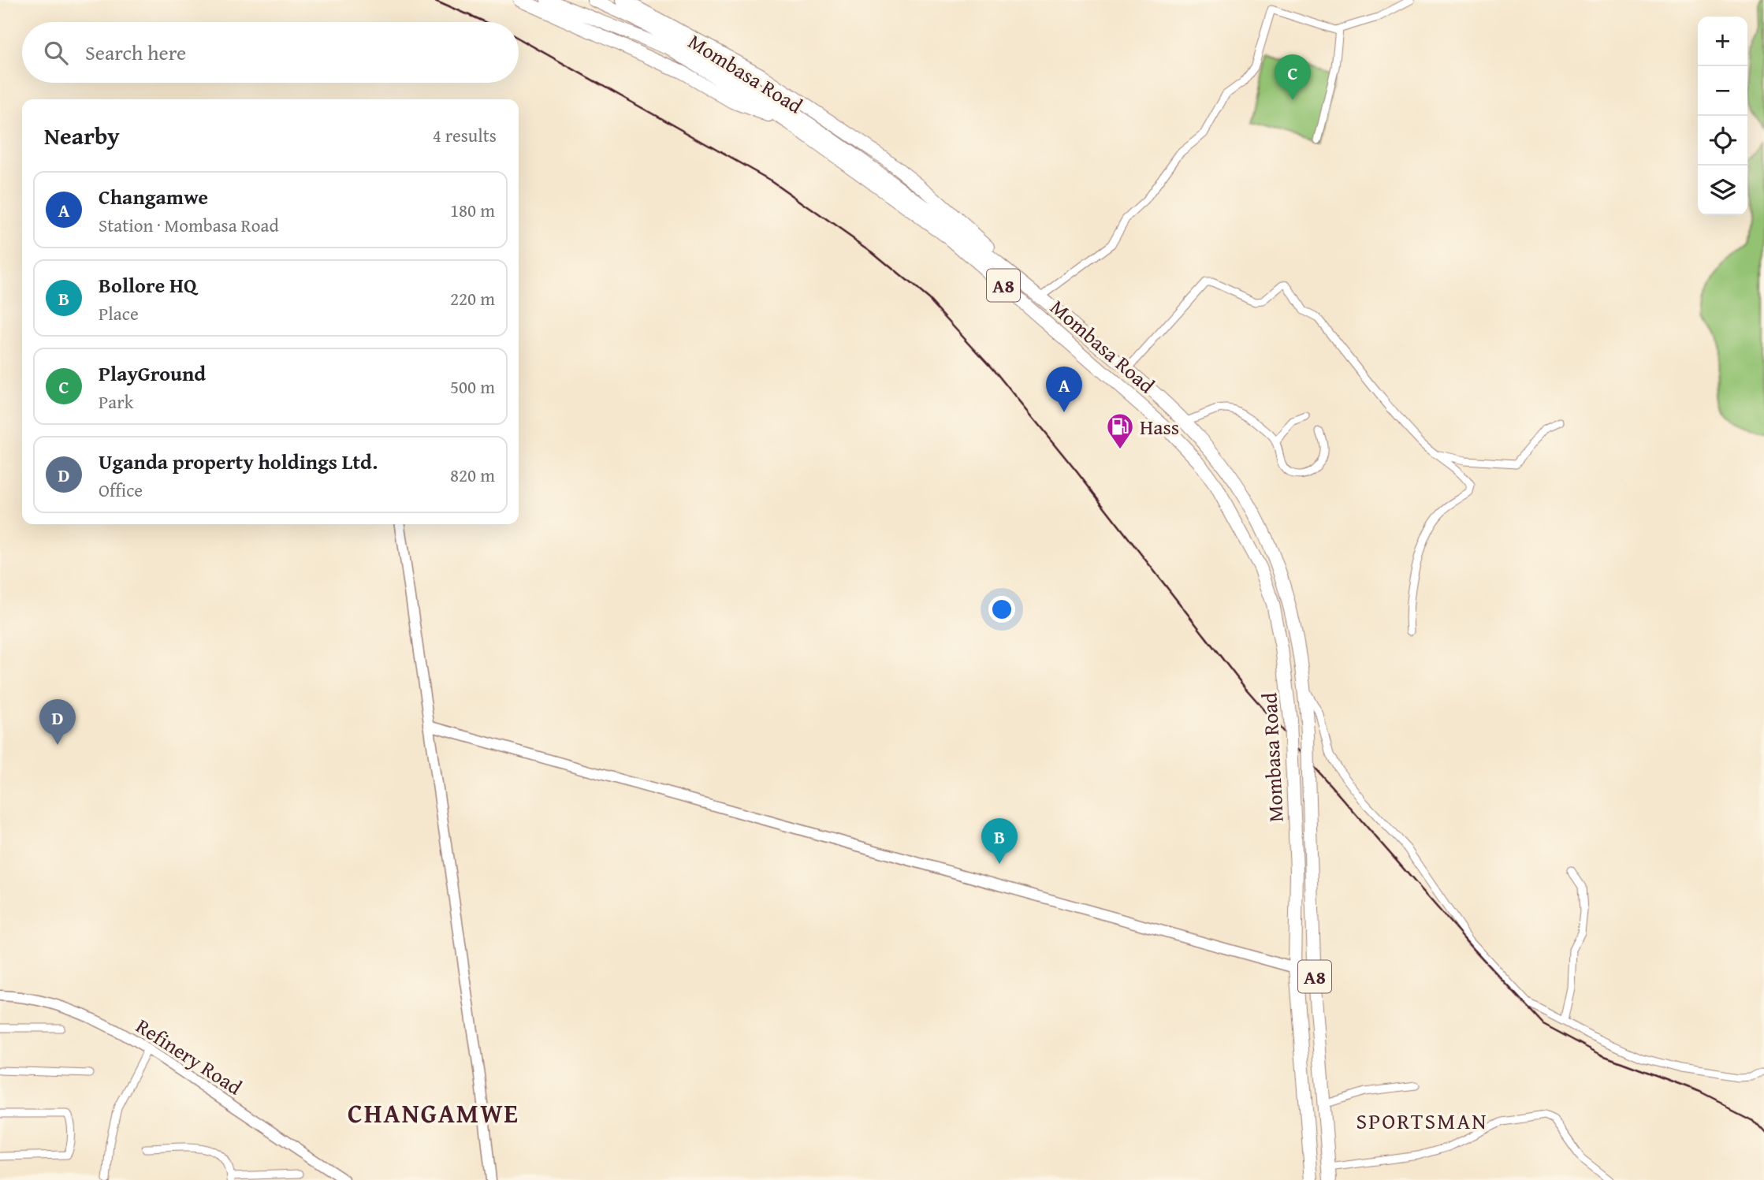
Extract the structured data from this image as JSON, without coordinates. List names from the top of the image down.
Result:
{
  "streets": {
    "highway": ["Mombasa Road", "A8"],
    "street": ["Refinery Road"]
  },
  "districts": ["CHANGAMWE", "SPORTSMAN"],
  "places": {
    "fuel station": ["Hass"]
  },
  "page": {
    "map_buttons": ["+", "−"],
    "search": "Search here",
    "pins": [
      "C",
      "A",
      "D",
      "B"
    ],
    "heading": ["Nearby", "4 results"],
    "list": [
      {
        "mark": "A",
        "name": "Changamwe",
        "note": "Station · Mombasa Road",
        "value": "180 m"
      },
      {
        "mark": "B",
        "name": "Bollore HQ",
        "note": "Place",
        "value": "220 m"
      },
      {
        "mark": "C",
        "name": "PlayGround",
        "note": "Park",
        "value": "500 m"
      },
      {
        "mark": "D",
        "name": "Uganda property holdings Ltd.",
        "note": "Office",
        "value": "820 m"
      }
    ]
  }
}
